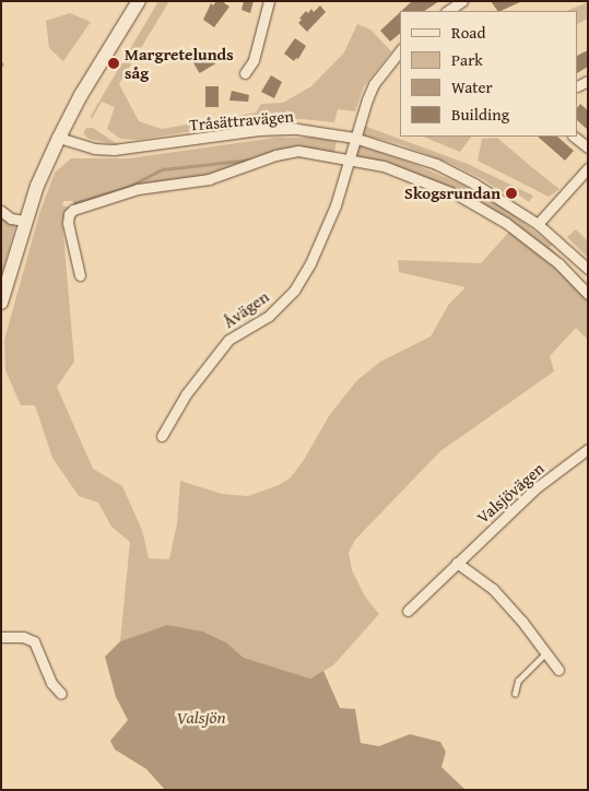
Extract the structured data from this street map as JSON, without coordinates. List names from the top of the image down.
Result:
{
  "streets": {
    "street": ["Tråsättravägen", "Åvägen", "Valsjövägen"]
  },
  "crossings": [
    ["Tråsättravägen", "Åvägen"]
  ],
  "water": ["Valsjön"],
  "places": ["Margretelunds såg", "Skogsrundan"],
  "legend": [
    "Road",
    "Park",
    "Water",
    "Building"
  ]
}
